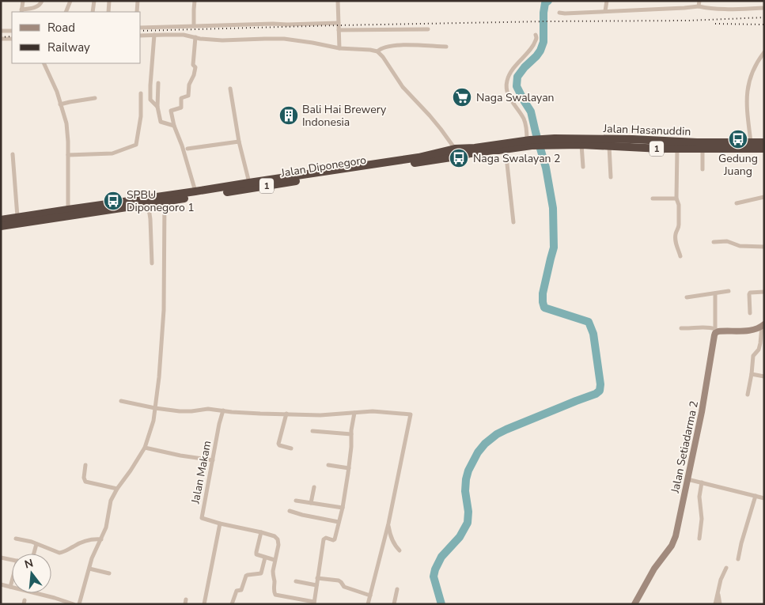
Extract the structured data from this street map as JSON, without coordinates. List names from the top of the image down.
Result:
{
  "streets": {
    "highway": ["Jalan Hasanuddin", "1", "Jalan Diponegoro"],
    "main road": ["Jalan Setiadarma 2"],
    "street": ["Jalan Makam"]
  },
  "crossings": [
    ["Jalan Hasanuddin", "Jalan Diponegoro"]
  ],
  "places": {
    "supermarket": ["Naga Swalayan"],
    "building": ["Bali Hai Brewery Indonesia"],
    "bus stop": ["Gedung Juang", "Naga Swalayan 2", "SPBU Diponegoro 1"]
  },
  "legend": ["Road", "Railway"],
  "north": "top"
}
